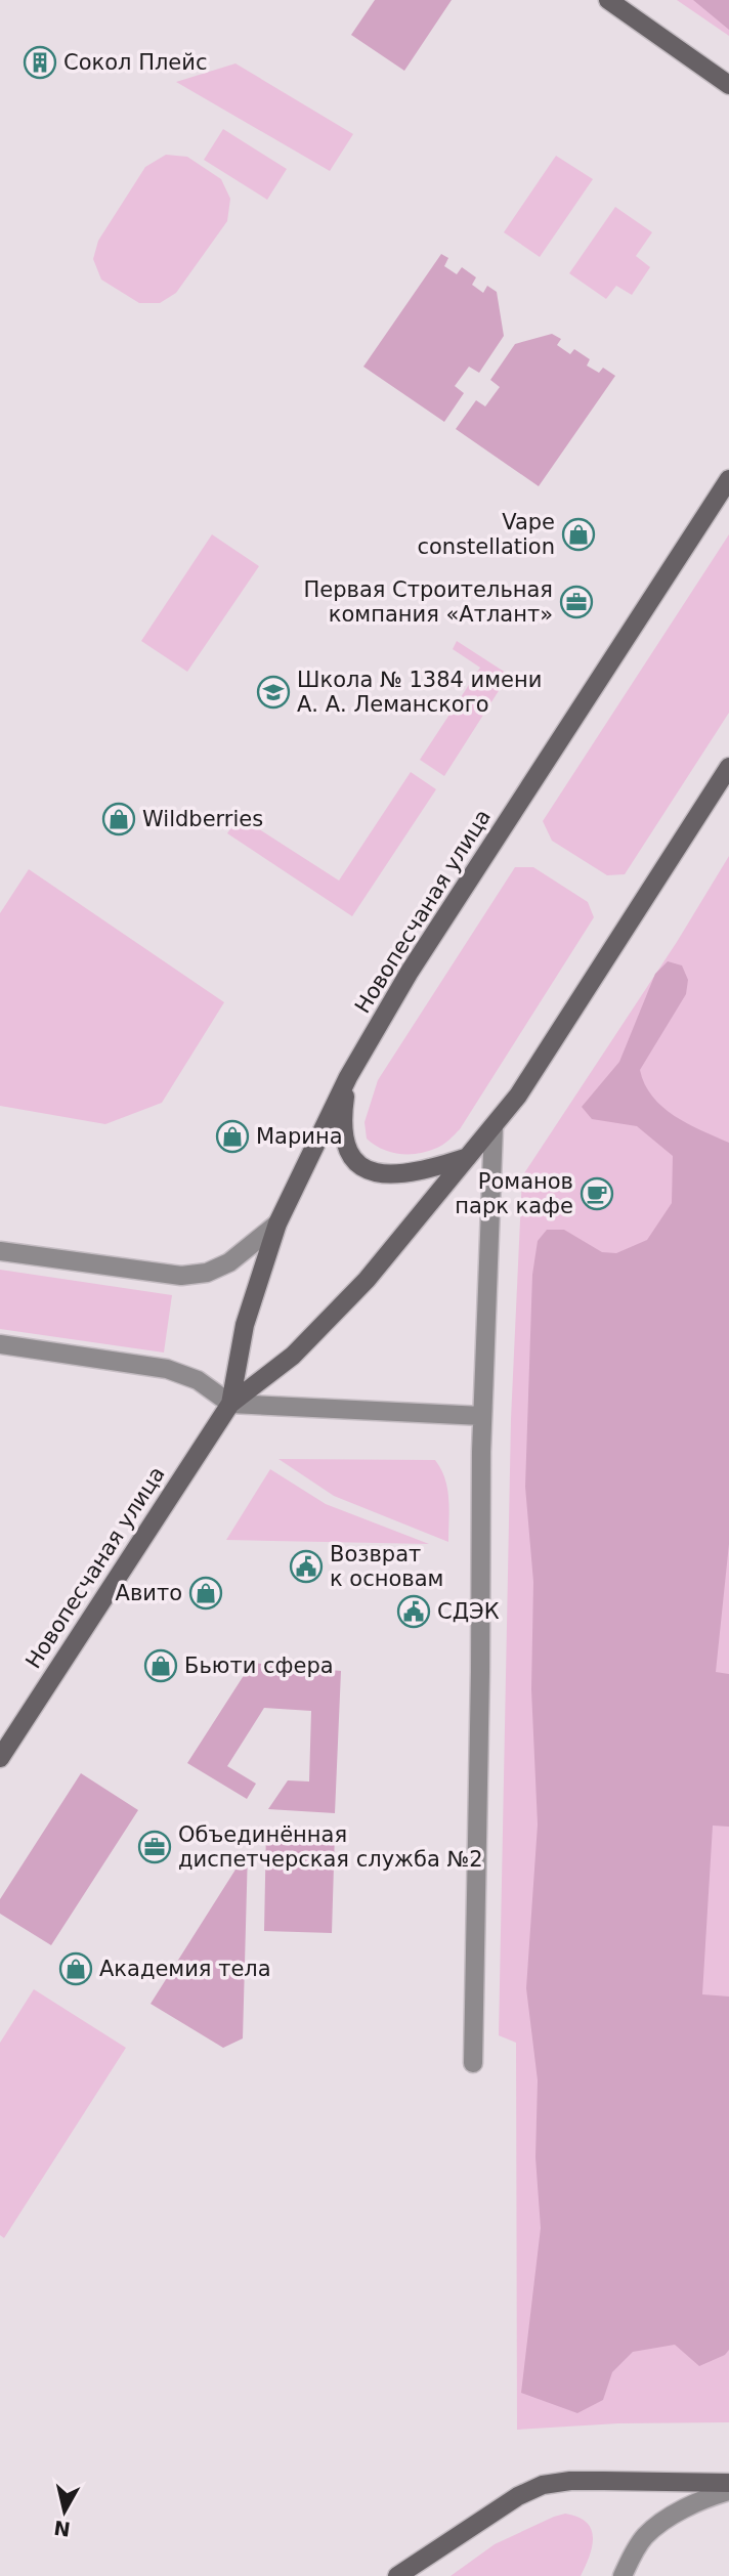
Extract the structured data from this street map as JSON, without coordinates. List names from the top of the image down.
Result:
{
  "streets": {
    "main road": ["Новопесчаная улица"]
  },
  "places": {
    "building": ["Сокол Плейс"],
    "shop": [
      "Vape constellation",
      "Wildberries",
      "Марина",
      "Авито",
      "Бьюти сфера",
      "Академия тела"
    ],
    "office": ["Первая Строительная компания «Атлант»", "Объединённая диспетчерская служба №2"],
    "school or university": ["Школа № 1384 имени А. А. Леманского"],
    "cafe": ["Романов парк кафе"],
    "public building": ["Возврат к основам", "СДЭК"]
  },
  "north": "bottom"
}
